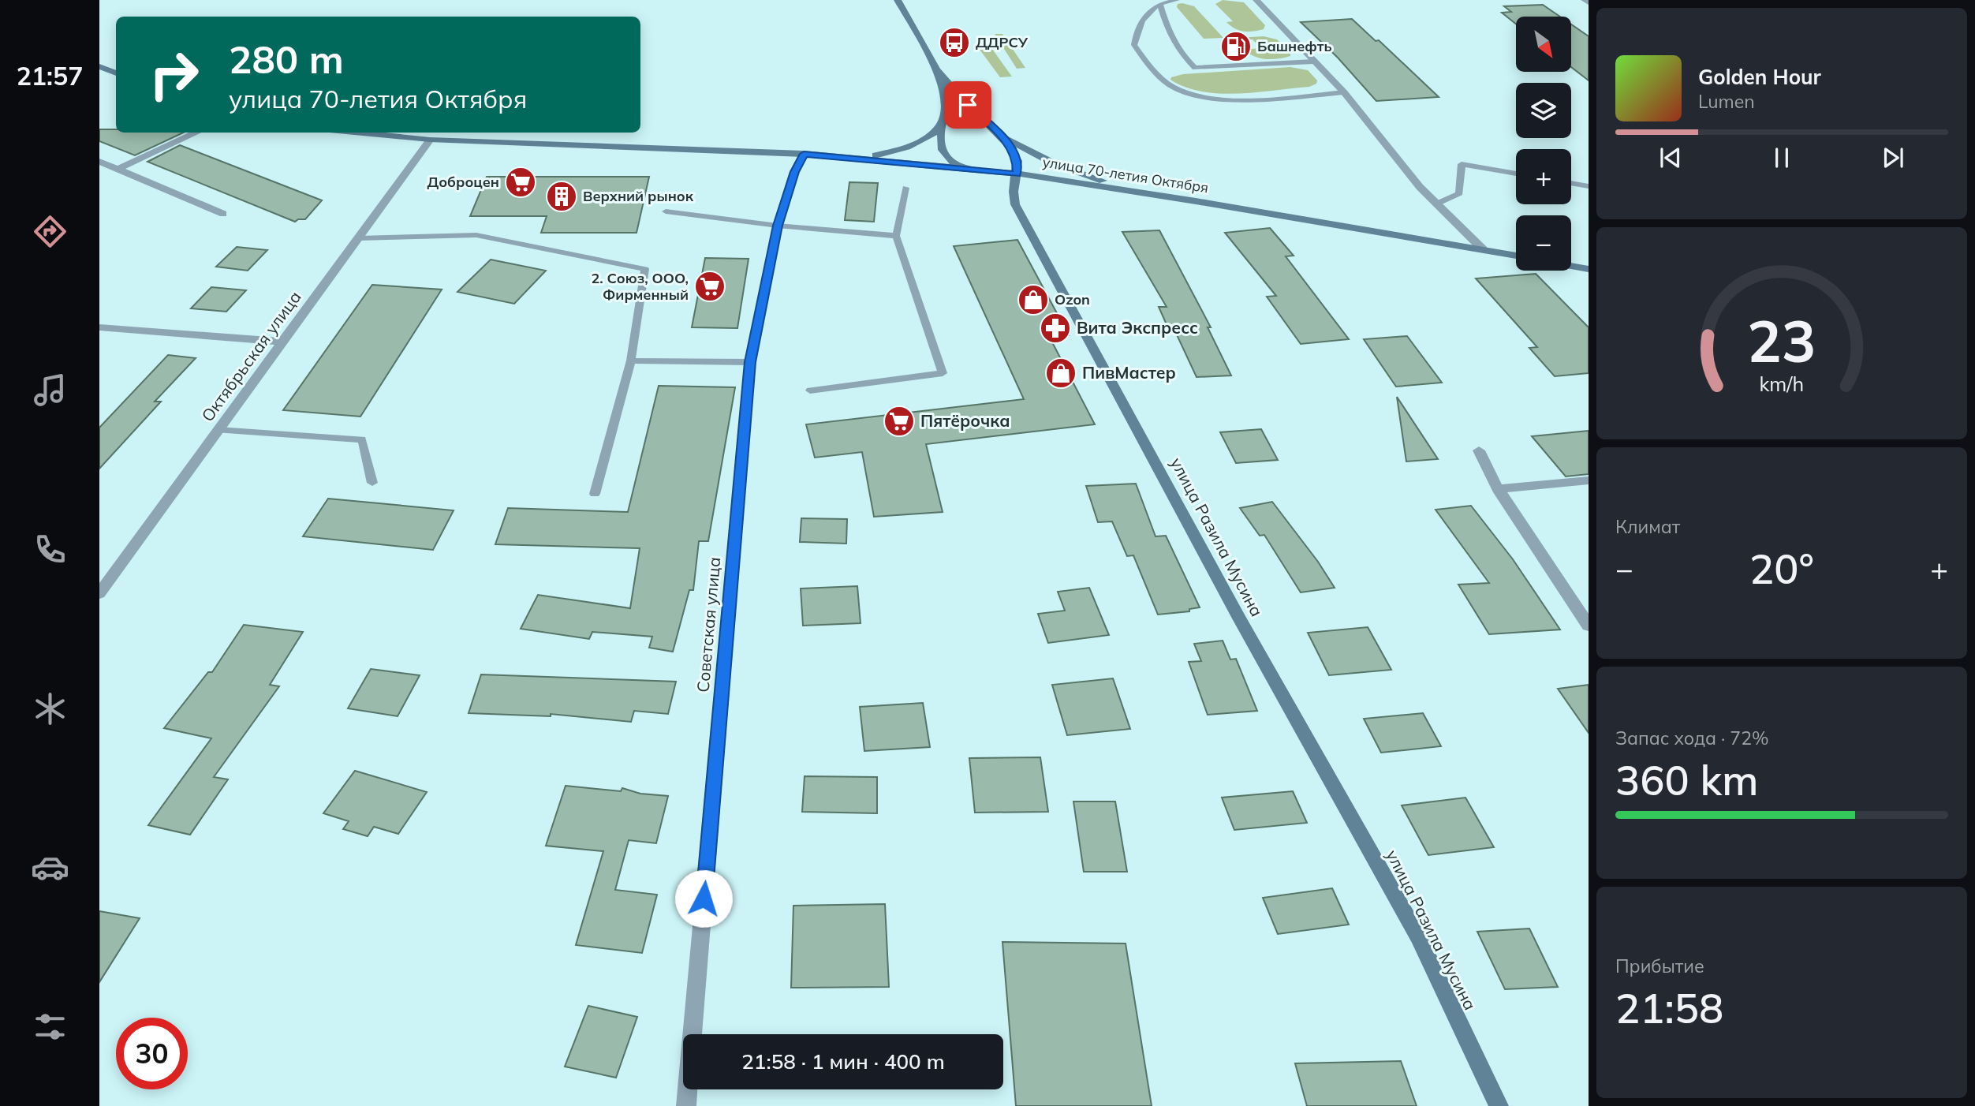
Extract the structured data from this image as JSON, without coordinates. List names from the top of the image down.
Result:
{
  "streets": {
    "main road": ["улица 70-летия Октября", "улица Разила Мусина"],
    "street": ["Октябрьская улица", "Советская улица"]
  },
  "crossings": [
    ["улица 70-летия Октября", "Октябрьская улица"],
    ["улица 70-летия Октября", "улица Разила Мусина"],
    ["улица 70-летия Октября", "Советская улица"]
  ],
  "places": {
    "bus stop": ["ДДРСУ"],
    "fuel station": ["Башнефть"],
    "supermarket": ["Доброцен", "2. Союз, ООО, Фирменный", "Пятёрочка"],
    "building": ["Верхний рынок"],
    "shop": ["Ozon", "ПивМастер"],
    "pharmacy": ["Вита Экспресс"]
  },
  "north": "bottom right",
  "page": {
    "tabs": "21:57",
    "map_buttons": ["+", "−"],
    "turn": ["280 m", "улица 70-летия Октября"],
    "song": ["Golden Hour", "Lumen"],
    "tile": [
      "Климат",
      ["Запас хода · 72%", "360 km"],
      ["Прибытие", "21:58"]
    ],
    "heat": ["−", "20°", "+"],
    "limit": "30",
    "trip": "21:58 · 1 мин · 400 m",
    "gauge": ["23", "km/h"]
  }
}
